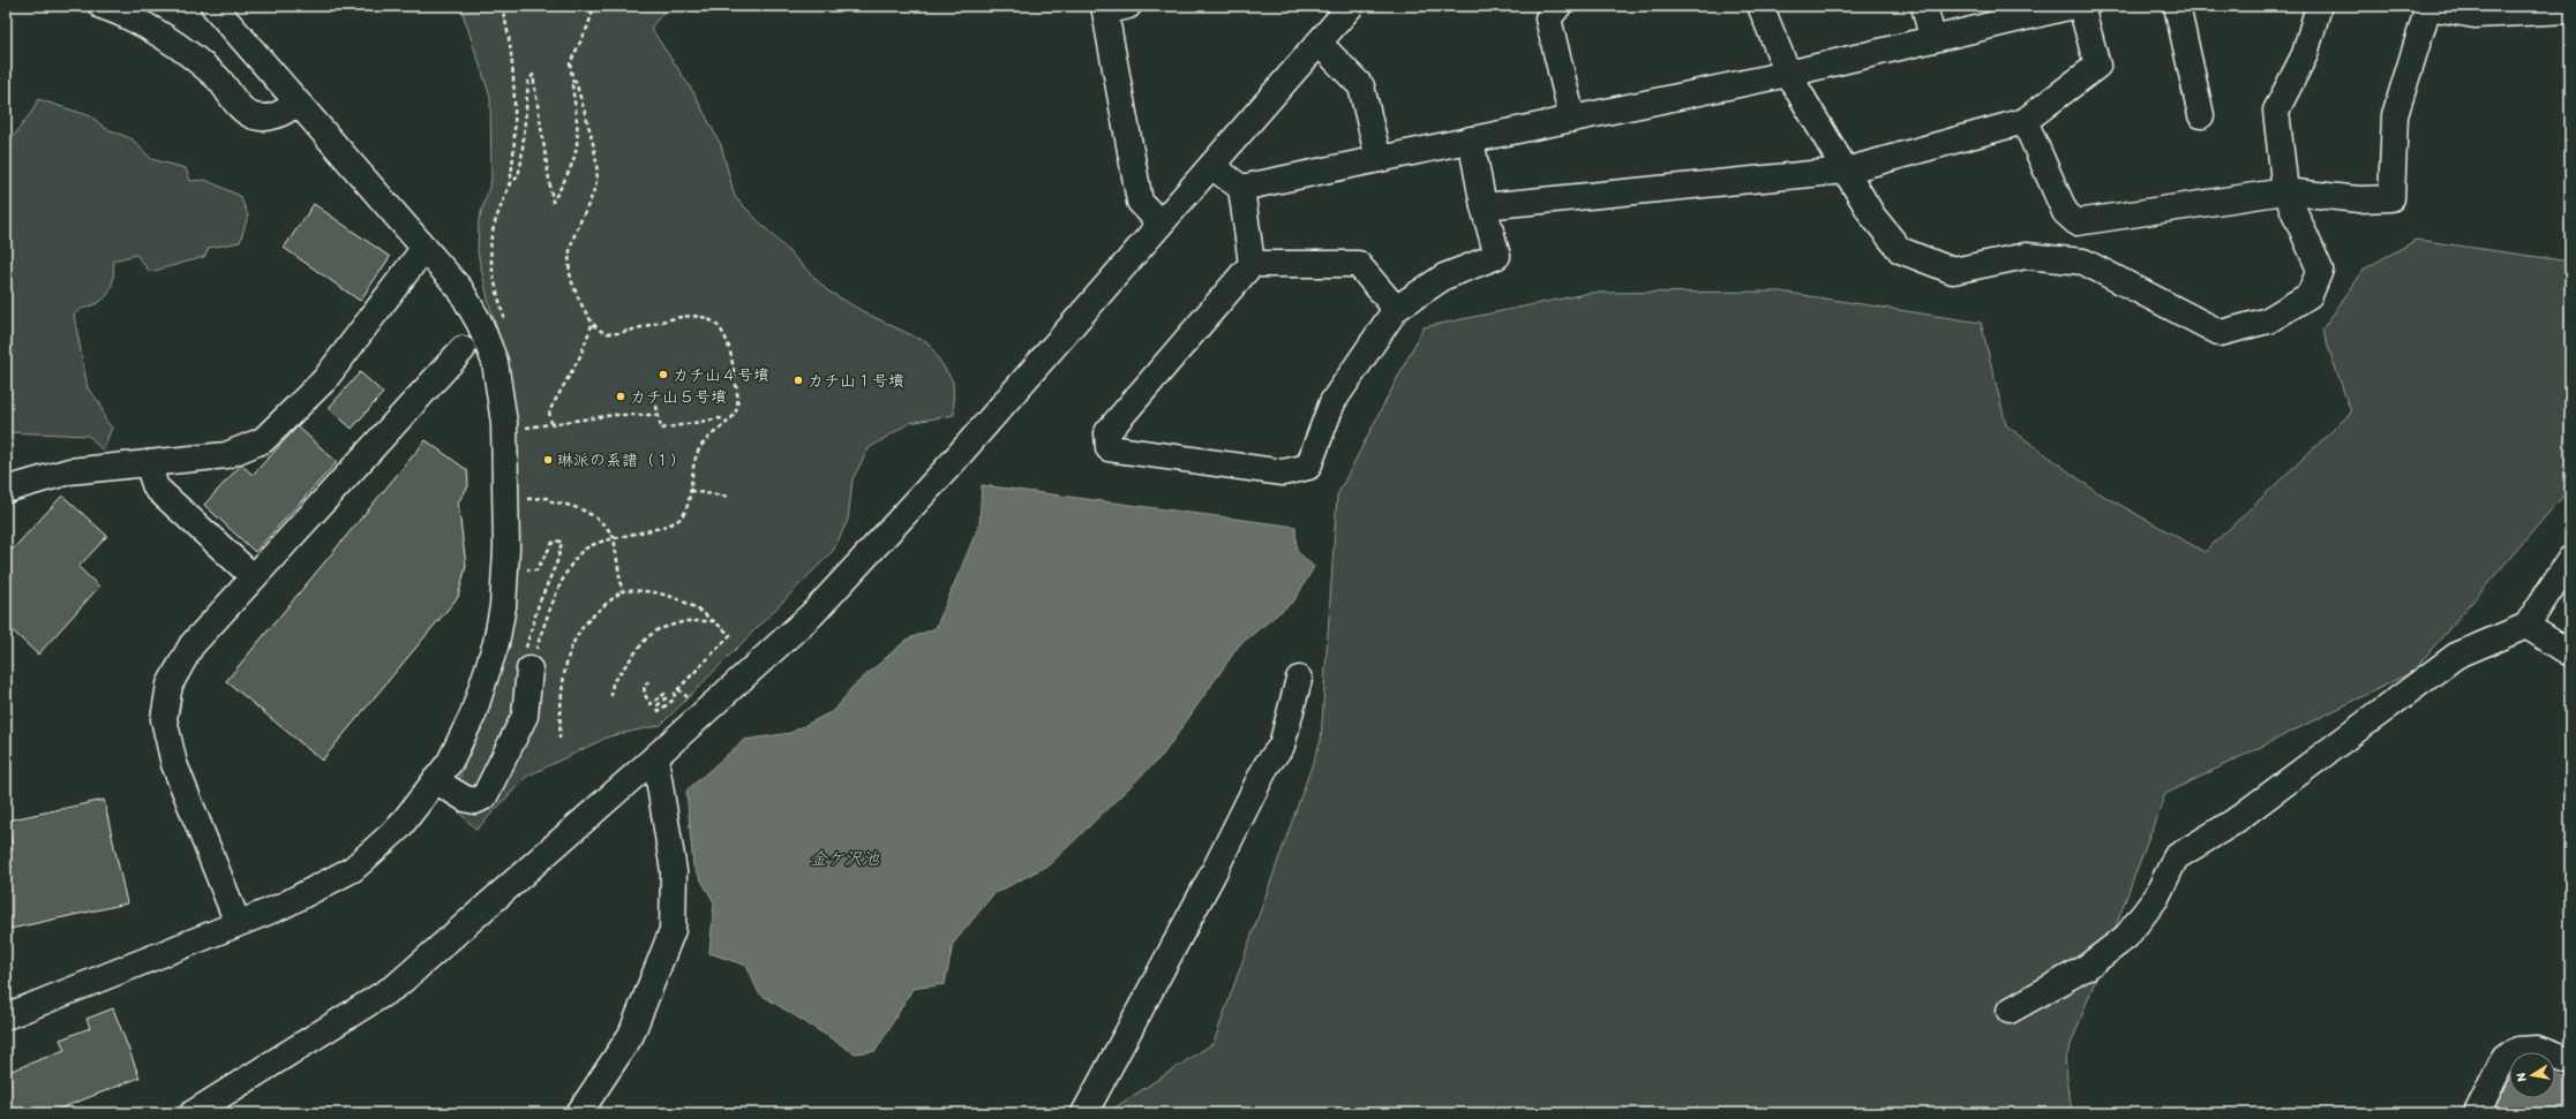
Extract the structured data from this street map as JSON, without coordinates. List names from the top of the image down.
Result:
{
  "water": ["金ケ沢池"],
  "places": [
    "カチ山４号墳",
    "カチ山１号墳",
    "カチ山５号墳",
    "琳派の系譜（１）"
  ],
  "north": "left"
}
